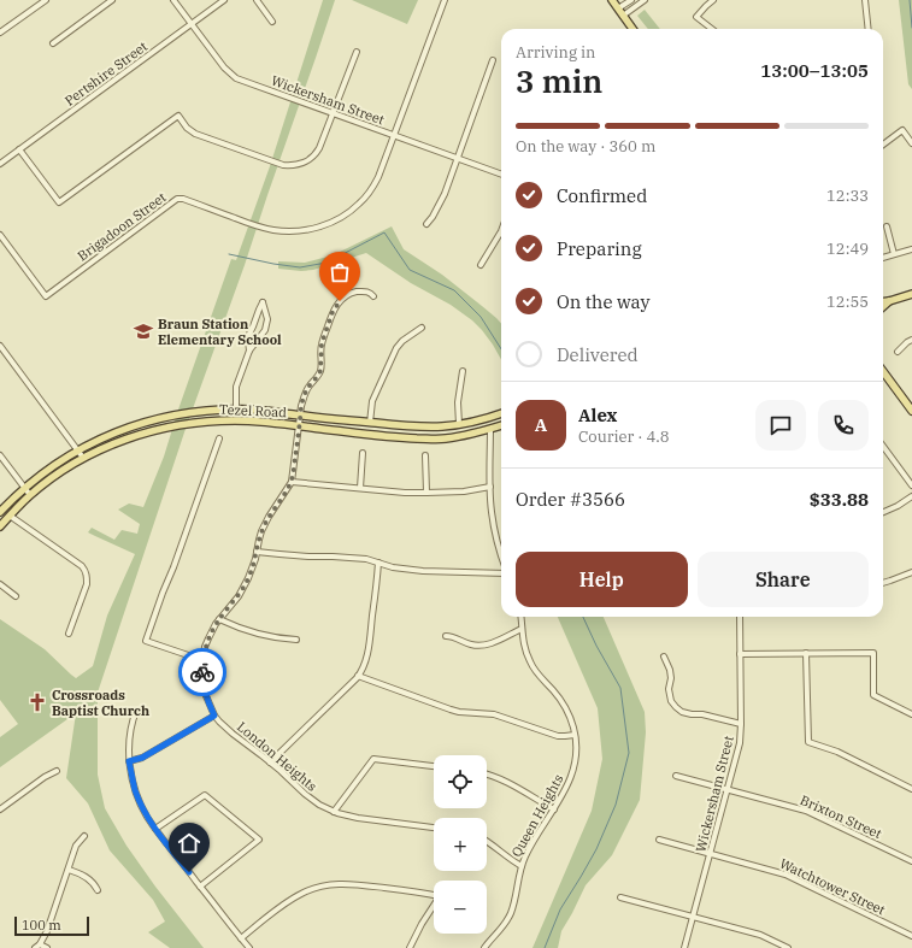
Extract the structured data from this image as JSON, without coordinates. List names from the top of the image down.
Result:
{
  "streets": {
    "main road": ["Tezel Road"],
    "street": [
      "Pertshire Street",
      "Wickersham Street",
      "Brigadoon Street",
      "London Heights",
      "Queen Heights",
      "Brixton Street",
      "Watchtower Street"
    ]
  },
  "crossings": [
    ["Pertshire Street", "Wickersham Street"],
    ["Wickersham Street", "Brigadoon Street"],
    ["Wickersham Street", "Brixton Street"],
    ["Wickersham Street", "Watchtower Street"],
    ["Tezel Road", "London Heights"]
  ],
  "places": {
    "school or university": ["Braun Station Elementary School"],
    "church": ["Crossroads Baptist Church"]
  },
  "scale_bar": "100 m",
  "page": {
    "heading": ["3 min", "Arriving in", "13:00–13:05"],
    "panel": [
      "Alex",
      "Courier · 4.8",
      "Order #3566",
      "$33.88"
    ],
    "bar": "On the way · 360 m",
    "list": [
      ["Confirmed", "12:33"],
      ["Preparing", "12:49"],
      ["On the way", "12:55"],
      "Delivered"
    ],
    "round": "A",
    "buttons": ["Help", "Share"],
    "map_buttons": ["+", "−"],
    "scale": "100 m"
  }
}
